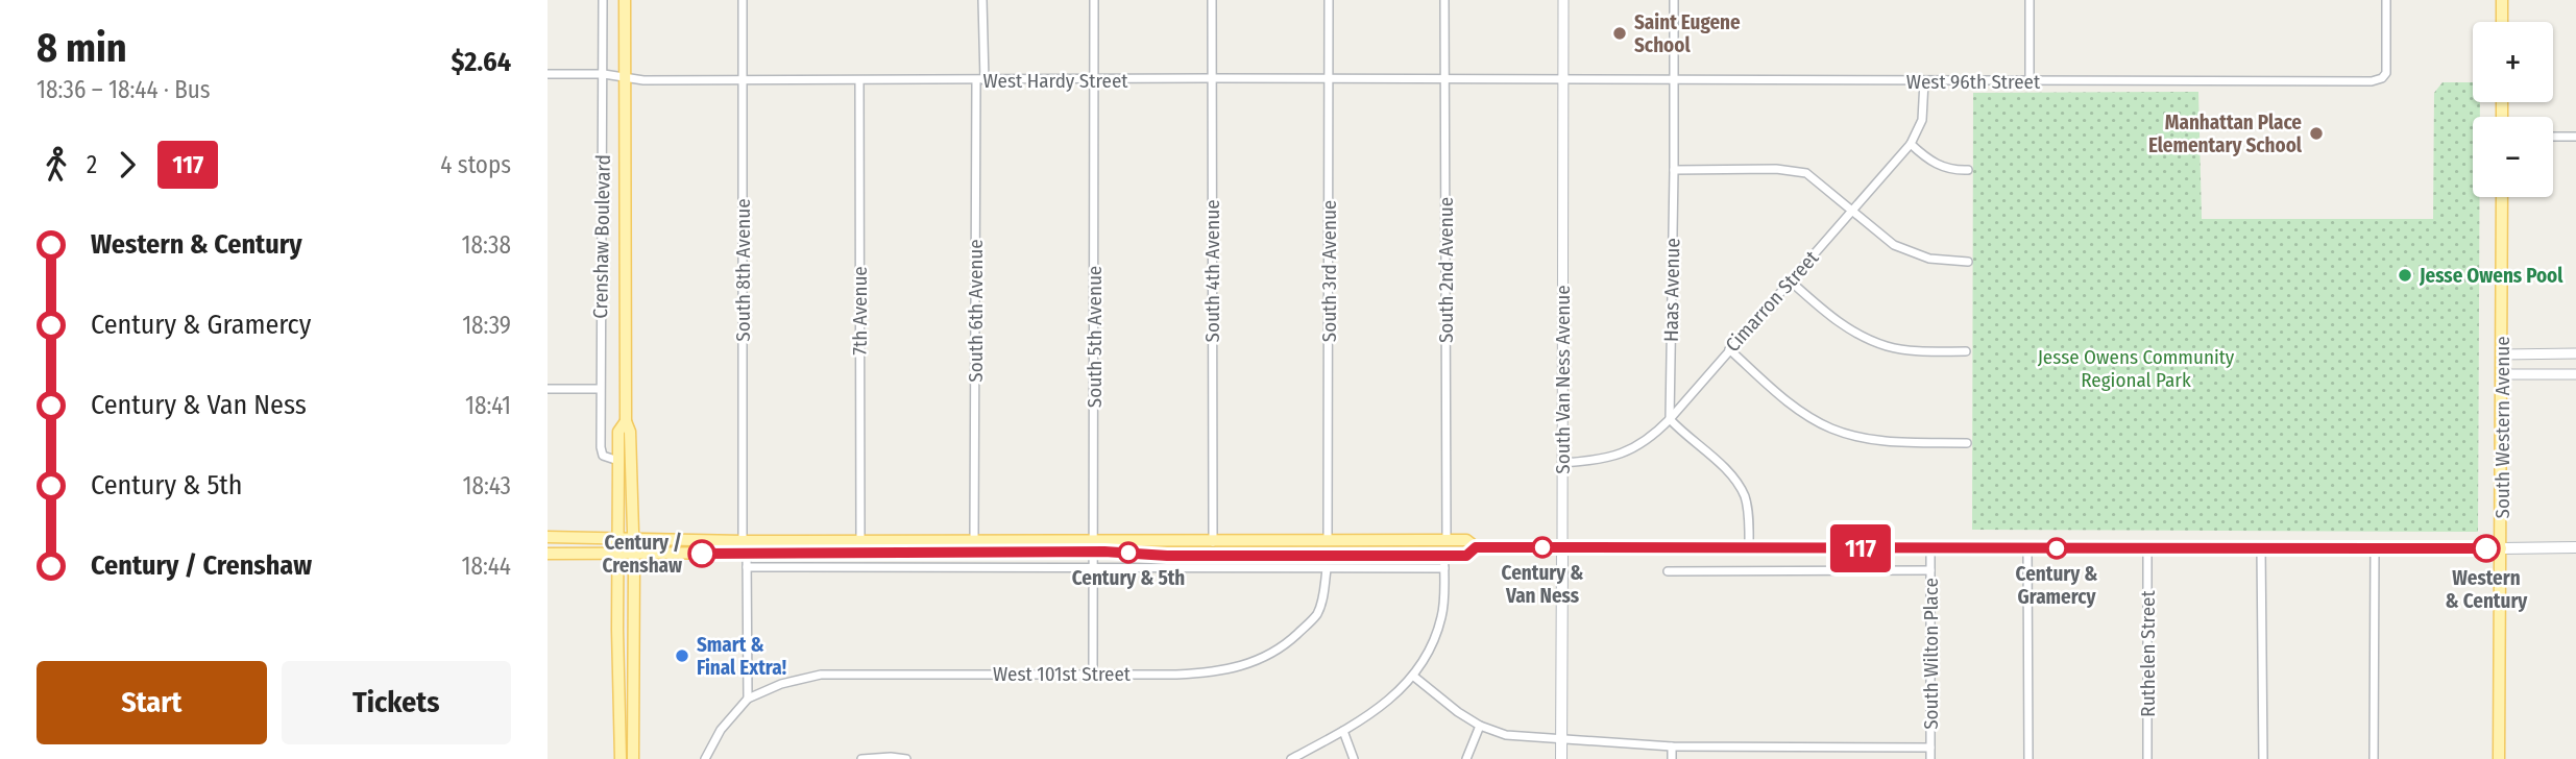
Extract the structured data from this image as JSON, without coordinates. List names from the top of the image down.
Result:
{
  "streets": {
    "main road": ["Crenshaw Boulevard", "South Van Ness Avenue", "South Western Avenue"],
    "street": [
      "West Hardy Street",
      "West 96th Street",
      "South 8th Avenue",
      "South 2nd Avenue",
      "South 4th Avenue",
      "South 3rd Avenue",
      "Haas Avenue",
      "Cimarron Street",
      "7th Avenue",
      "South 6th Avenue",
      "South 5th Avenue",
      "South Wilton Place",
      "Ruthelen Street",
      "West 101st Street"
    ]
  },
  "crossings": [
    ["West Hardy Street", "West 96th Street"],
    ["West Hardy Street", "Crenshaw Boulevard"],
    ["West Hardy Street", "South 8th Avenue"],
    ["West Hardy Street", "South 2nd Avenue"],
    ["West Hardy Street", "South 4th Avenue"],
    ["West Hardy Street", "South 3rd Avenue"],
    ["West Hardy Street", "7th Avenue"],
    ["West Hardy Street", "South 6th Avenue"],
    ["West Hardy Street", "South 5th Avenue"],
    ["West Hardy Street", "South Van Ness Avenue"],
    ["West 96th Street", "Haas Avenue"],
    ["West 96th Street", "Cimarron Street"],
    ["West 96th Street", "South Van Ness Avenue"],
    ["Haas Avenue", "Cimarron Street"],
    ["Cimarron Street", "South Van Ness Avenue"],
    ["South 5th Avenue", "West 101st Street"]
  ],
  "parks": ["Jesse Owens Community Regional Park"],
  "places": [
    "Saint Eugene School",
    "Manhattan Place Elementary School",
    "Jesse Owens Pool",
    "Century & Van Ness",
    "Century & Gramercy",
    "Western & Century",
    "Century & 5th",
    "Century / Crenshaw",
    "Smart & Final Extra!"
  ],
  "lines": ["bus line 117"],
  "page": {
    "heading": ["8 min", "18:36 – 18:44 · Bus", "$2.64"],
    "on_map": "117",
    "map_buttons": ["+", "−"],
    "legs": ["2", "117", "4 stops"],
    "list": [
      {
        "name": "Western & Century",
        "value": "18:38"
      },
      {
        "name": "Century & Gramercy",
        "value": "18:39"
      },
      {
        "name": "Century & Van Ness",
        "value": "18:41"
      },
      {
        "name": "Century & 5th",
        "value": "18:43"
      },
      {
        "name": "Century / Crenshaw",
        "value": "18:44"
      }
    ],
    "buttons": ["Start", "Tickets"]
  }
}
